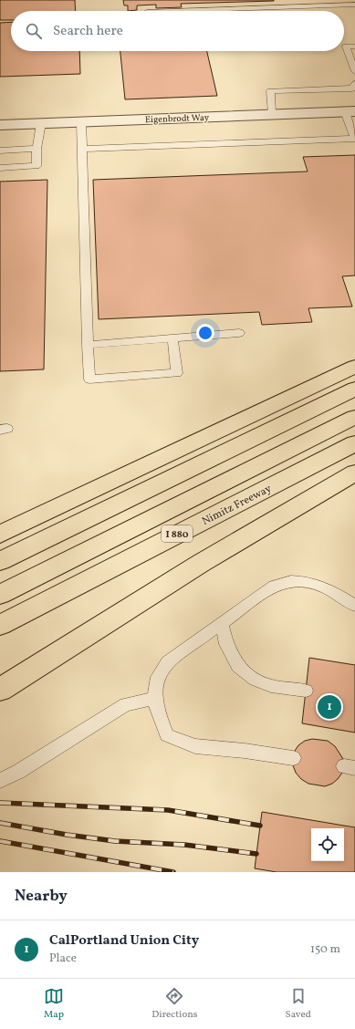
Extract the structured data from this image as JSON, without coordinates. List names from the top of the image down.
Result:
{
  "streets": {
    "highway": ["Nimitz Freeway", "I 880"],
    "street": ["Eigenbrodt Way"]
  },
  "page": {
    "search": "Search here",
    "pins": "1",
    "heading": "Nearby",
    "list": [
      {
        "mark": "1",
        "name": "CalPortland Union City",
        "note": "Place",
        "value": "150 m"
      }
    ],
    "nav": ["Map", "Directions", "Saved"]
  }
}
